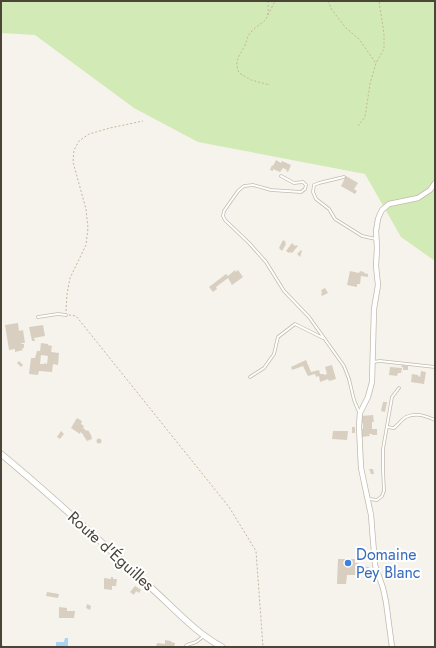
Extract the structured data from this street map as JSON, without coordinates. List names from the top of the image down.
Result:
{
  "streets": {
    "street": ["Route d'Éguilles"]
  },
  "places": ["Domaine Pey Blanc"]
}
